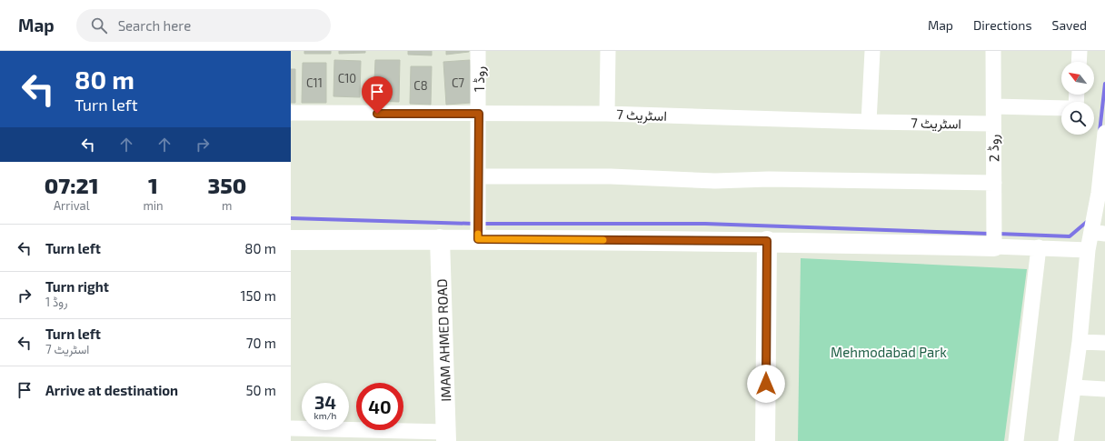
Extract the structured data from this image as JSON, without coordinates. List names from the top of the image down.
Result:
{
  "streets": {
    "street": [
      "روڈ 1",
      "اسٹریٹ 7",
      "روڈ 2",
      "IMAM AHMED ROAD"
    ]
  },
  "crossings": [
    ["روڈ 1", "اسٹریٹ 7"],
    ["اسٹریٹ 7", "روڈ 2"]
  ],
  "parks": ["Mehmodabad Park"],
  "house_numbers": [
    "C10",
    "C11",
    "C7",
    "C8"
  ],
  "north": "top left",
  "page": {
    "header": "Map",
    "search": "Search here",
    "nav": ["Map", "Directions", "Saved"],
    "turn": ["80 m", "Turn left"],
    "eta": [
      "07:21",
      "Arrival",
      "1",
      "min",
      "350",
      "m"
    ],
    "list": [
      {
        "name": "Turn left",
        "value": "80 m"
      },
      {
        "name": "Turn right",
        "note": "روڈ 1",
        "value": "150 m"
      },
      {
        "name": "Turn left",
        "note": "اسٹریٹ 7",
        "value": "70 m"
      },
      {
        "name": "Arrive at destination",
        "value": "50 m"
      }
    ],
    "speed": "34 km/h",
    "limit": "40"
  }
}
